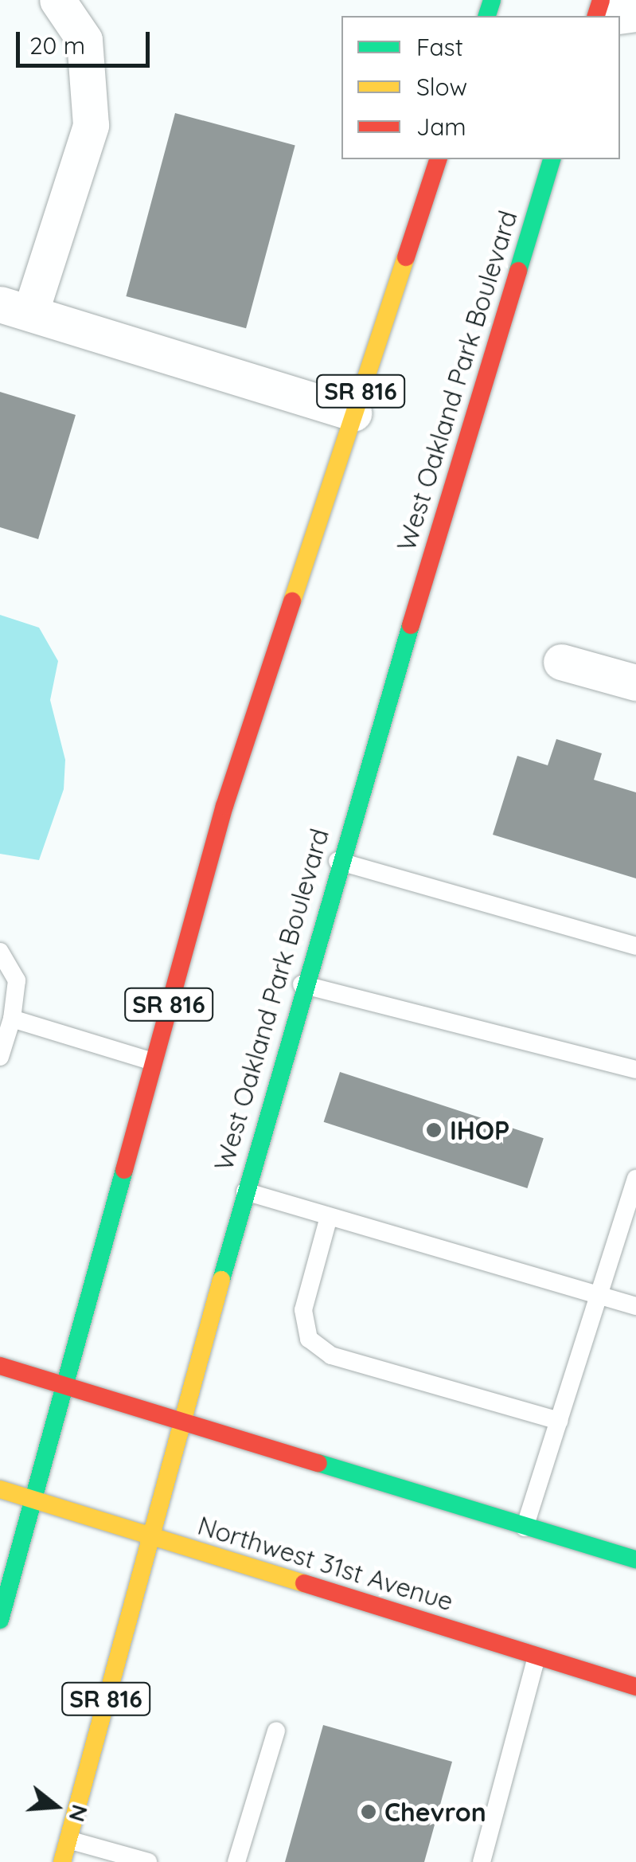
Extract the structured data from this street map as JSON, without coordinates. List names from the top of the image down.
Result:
{
  "streets": {
    "main road": ["West Oakland Park Boulevard", "SR 816", "Northwest 31st Avenue"]
  },
  "crossings": [
    ["West Oakland Park Boulevard", "Northwest 31st Avenue"],
    ["SR 816", "Northwest 31st Avenue"]
  ],
  "places": ["IHOP", "Chevron"],
  "legend": ["Fast", "Slow", "Jam"],
  "scale_bar": "20 m",
  "north": "right"
}
